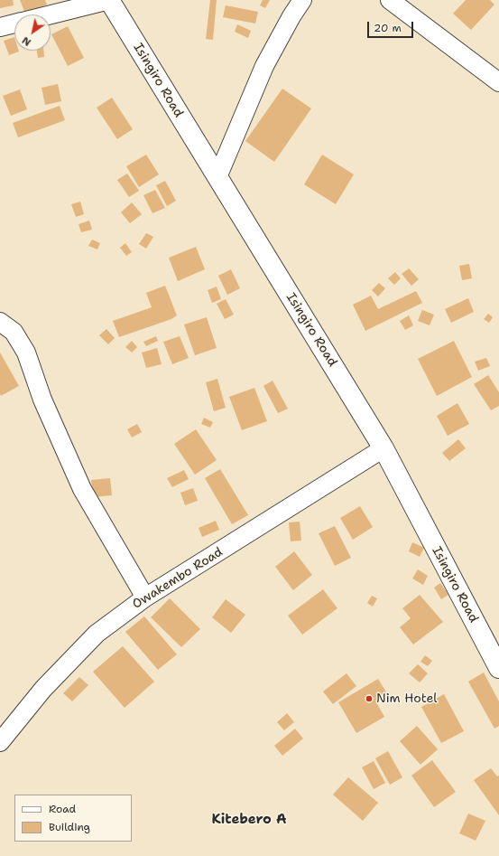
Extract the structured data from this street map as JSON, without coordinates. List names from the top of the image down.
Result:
{
  "streets": {
    "main road": ["Isingiro Road"],
    "street": ["Owakembo Road"]
  },
  "crossings": [
    ["Isingiro Road", "Owakembo Road"]
  ],
  "districts": ["Kitebero A"],
  "places": ["Nim Hotel"],
  "legend": ["Road", "Building"],
  "scale_bar": "20 m",
  "north": "bottom left"
}
